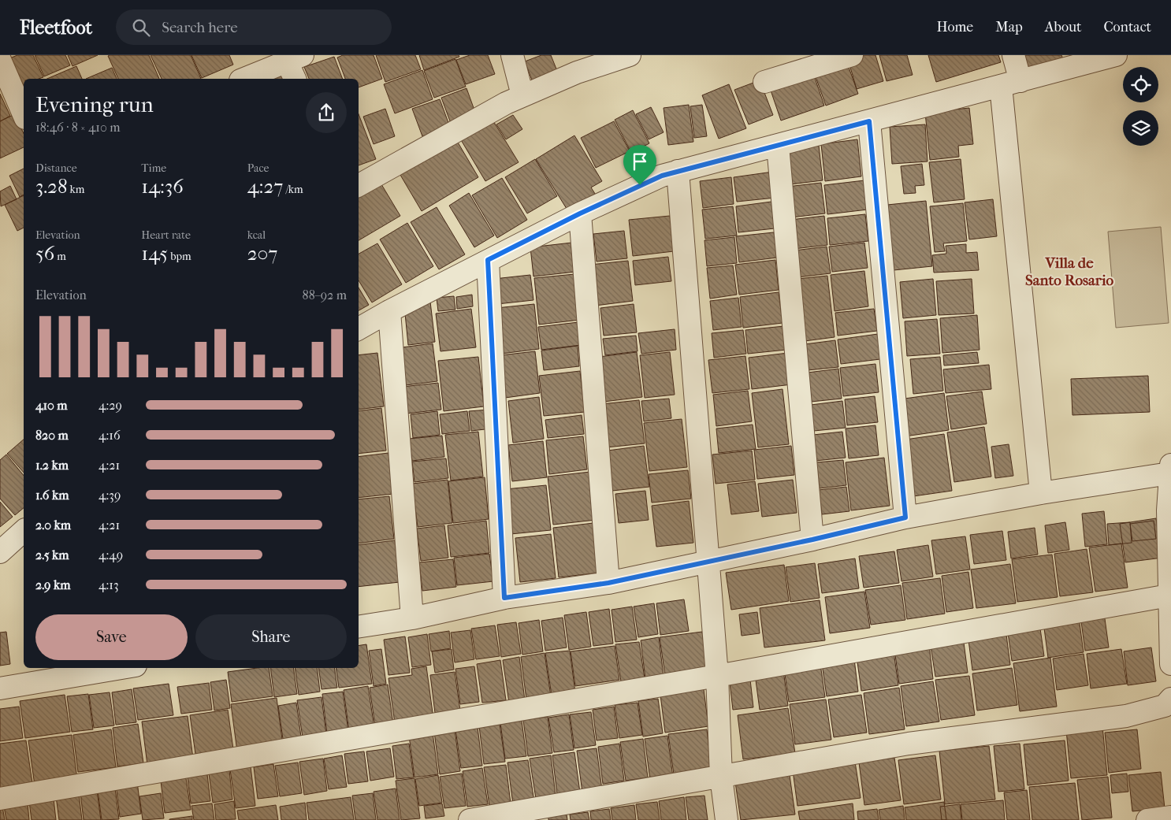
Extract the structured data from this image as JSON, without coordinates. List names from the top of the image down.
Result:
{
  "districts": ["Villa de Santo Rosario"],
  "page": {
    "header": "Fleetfoot",
    "search": "Search here",
    "nav": [
      "Home",
      "Map",
      "About",
      "Contact"
    ],
    "heading": ["Evening run", "18:46 · 8 × 410 m"],
    "stats": [
      ["Distance", "3.28 km"],
      ["Time", "14:36"],
      ["Pace", "4:27 /km"],
      ["Elevation", "56 m"],
      ["Heart rate", "145 bpm"],
      ["kcal", "207"]
    ],
    "chart": ["Elevation", "88–92 m"],
    "list": [
      {
        "name": "410 m",
        "note": "4:29"
      },
      {
        "name": "820 m",
        "note": "4:16"
      },
      {
        "name": "1.2 km",
        "note": "4:21"
      },
      {
        "name": "1.6 km",
        "note": "4:39"
      },
      {
        "name": "2.0 km",
        "note": "4:21"
      },
      {
        "name": "2.5 km",
        "note": "4:49"
      },
      {
        "name": "2.9 km",
        "note": "4:13"
      }
    ],
    "buttons": ["Save", "Share"]
  }
}
